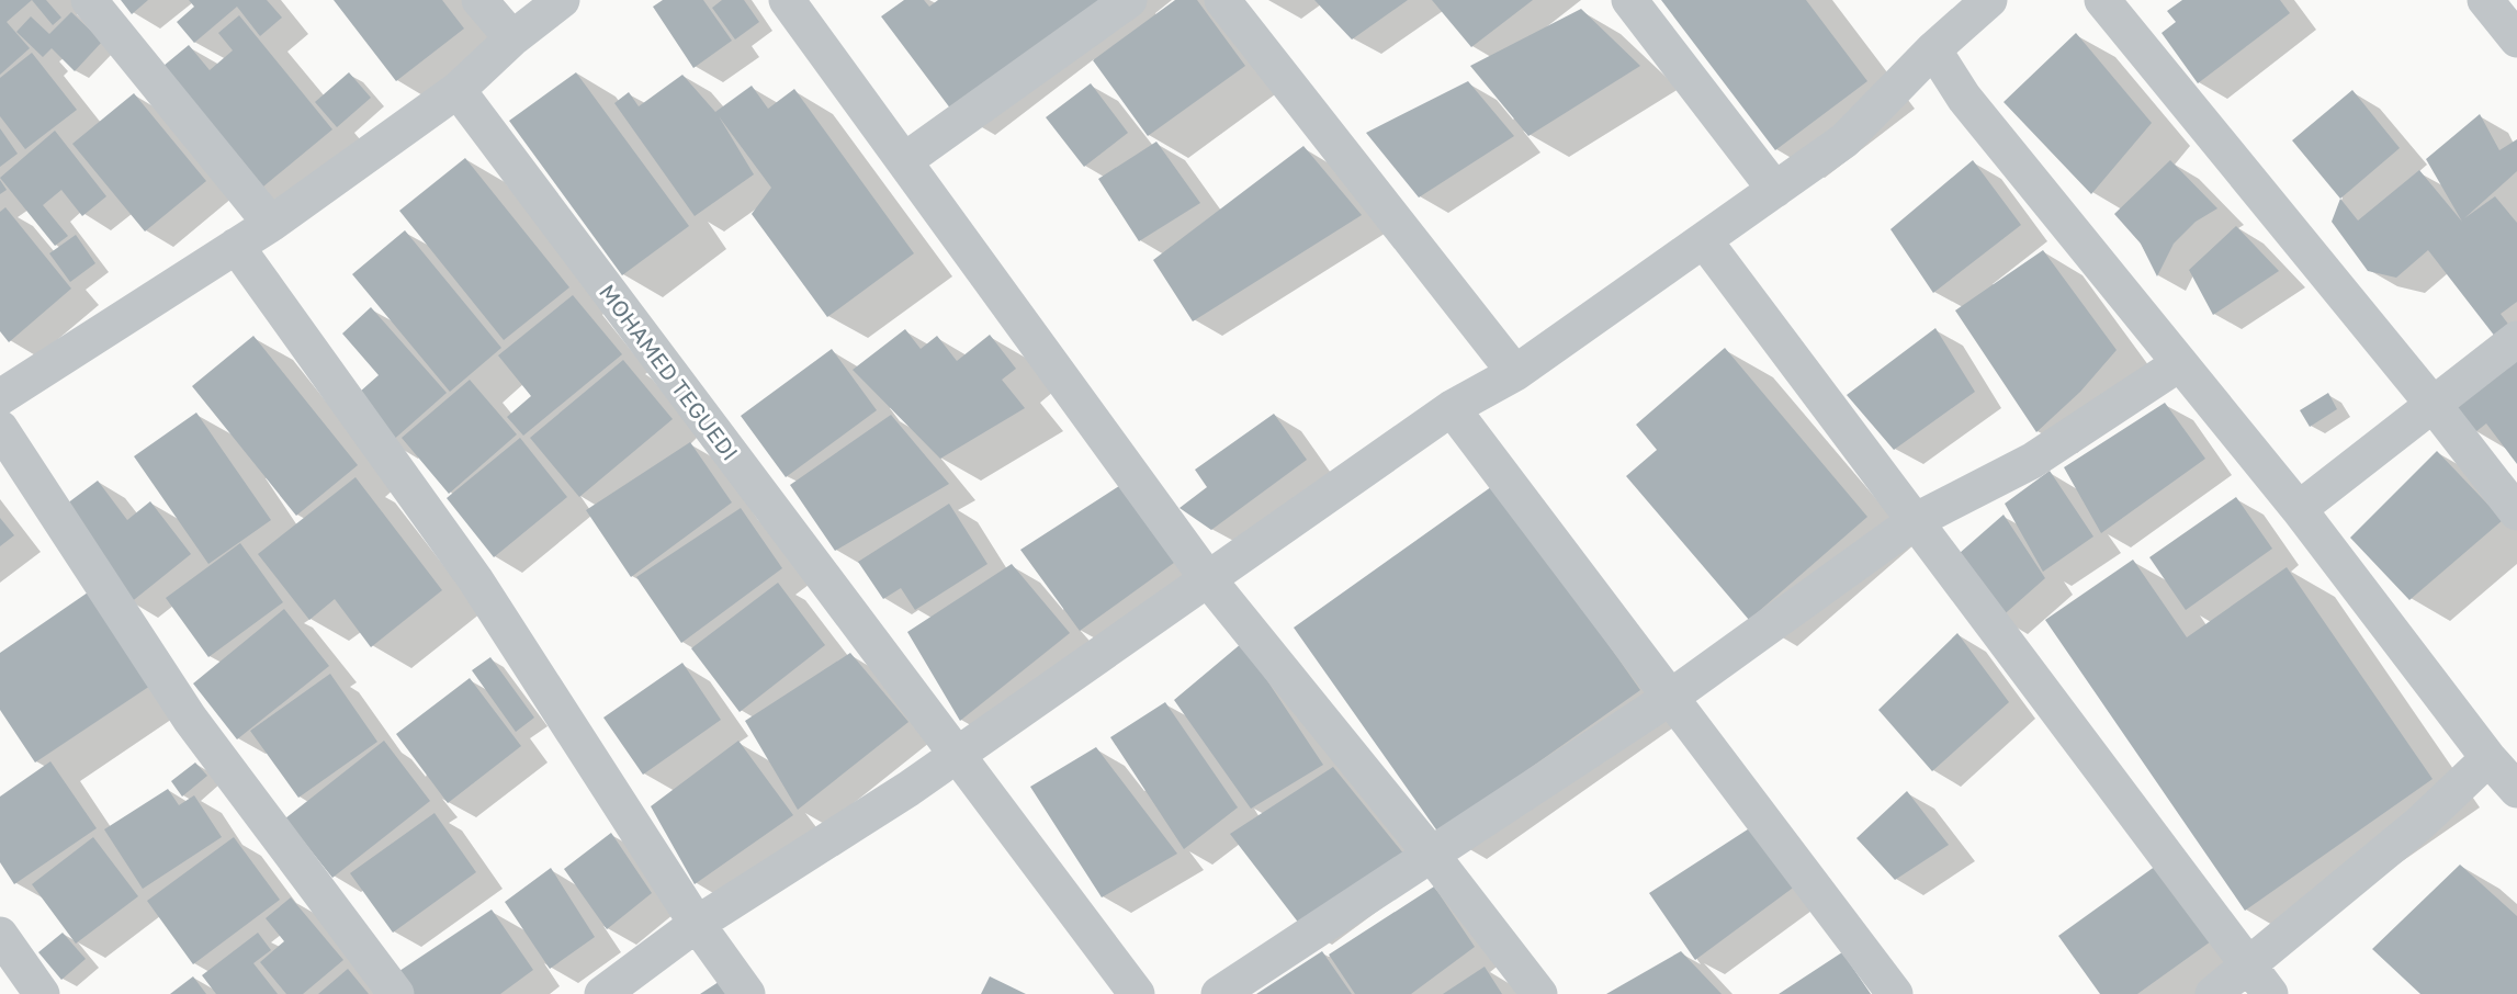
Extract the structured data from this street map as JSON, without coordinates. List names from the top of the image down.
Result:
{
  "streets": {
    "street": ["MOHAMED TEGUEDI"]
  }
}
